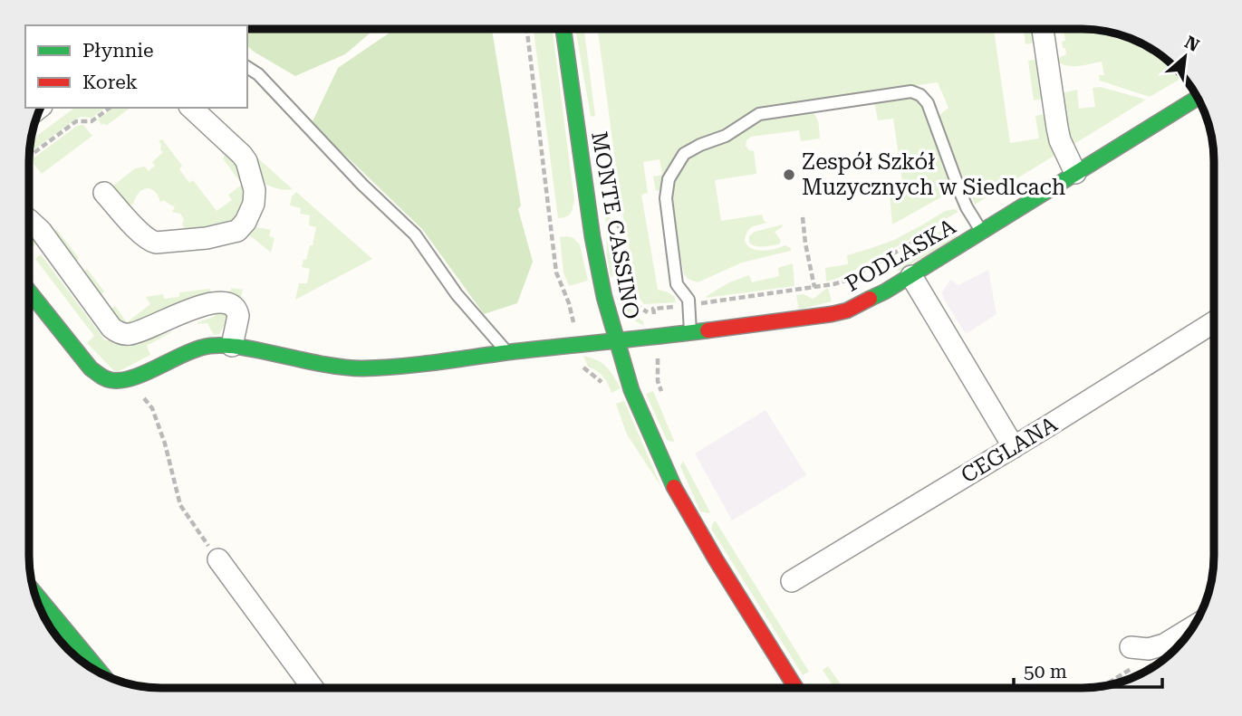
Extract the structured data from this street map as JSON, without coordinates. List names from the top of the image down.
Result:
{
  "streets": {
    "street": ["MONTE CASSINO", "PODLASKA", "CEGLANA"]
  },
  "crossings": [
    ["MONTE CASSINO", "PODLASKA"]
  ],
  "places": ["Zespół Szkół Muzycznych w Siedlcach"],
  "legend": ["Płynnie", "Korek"],
  "scale_bar": "50 m",
  "north": "top right"
}
